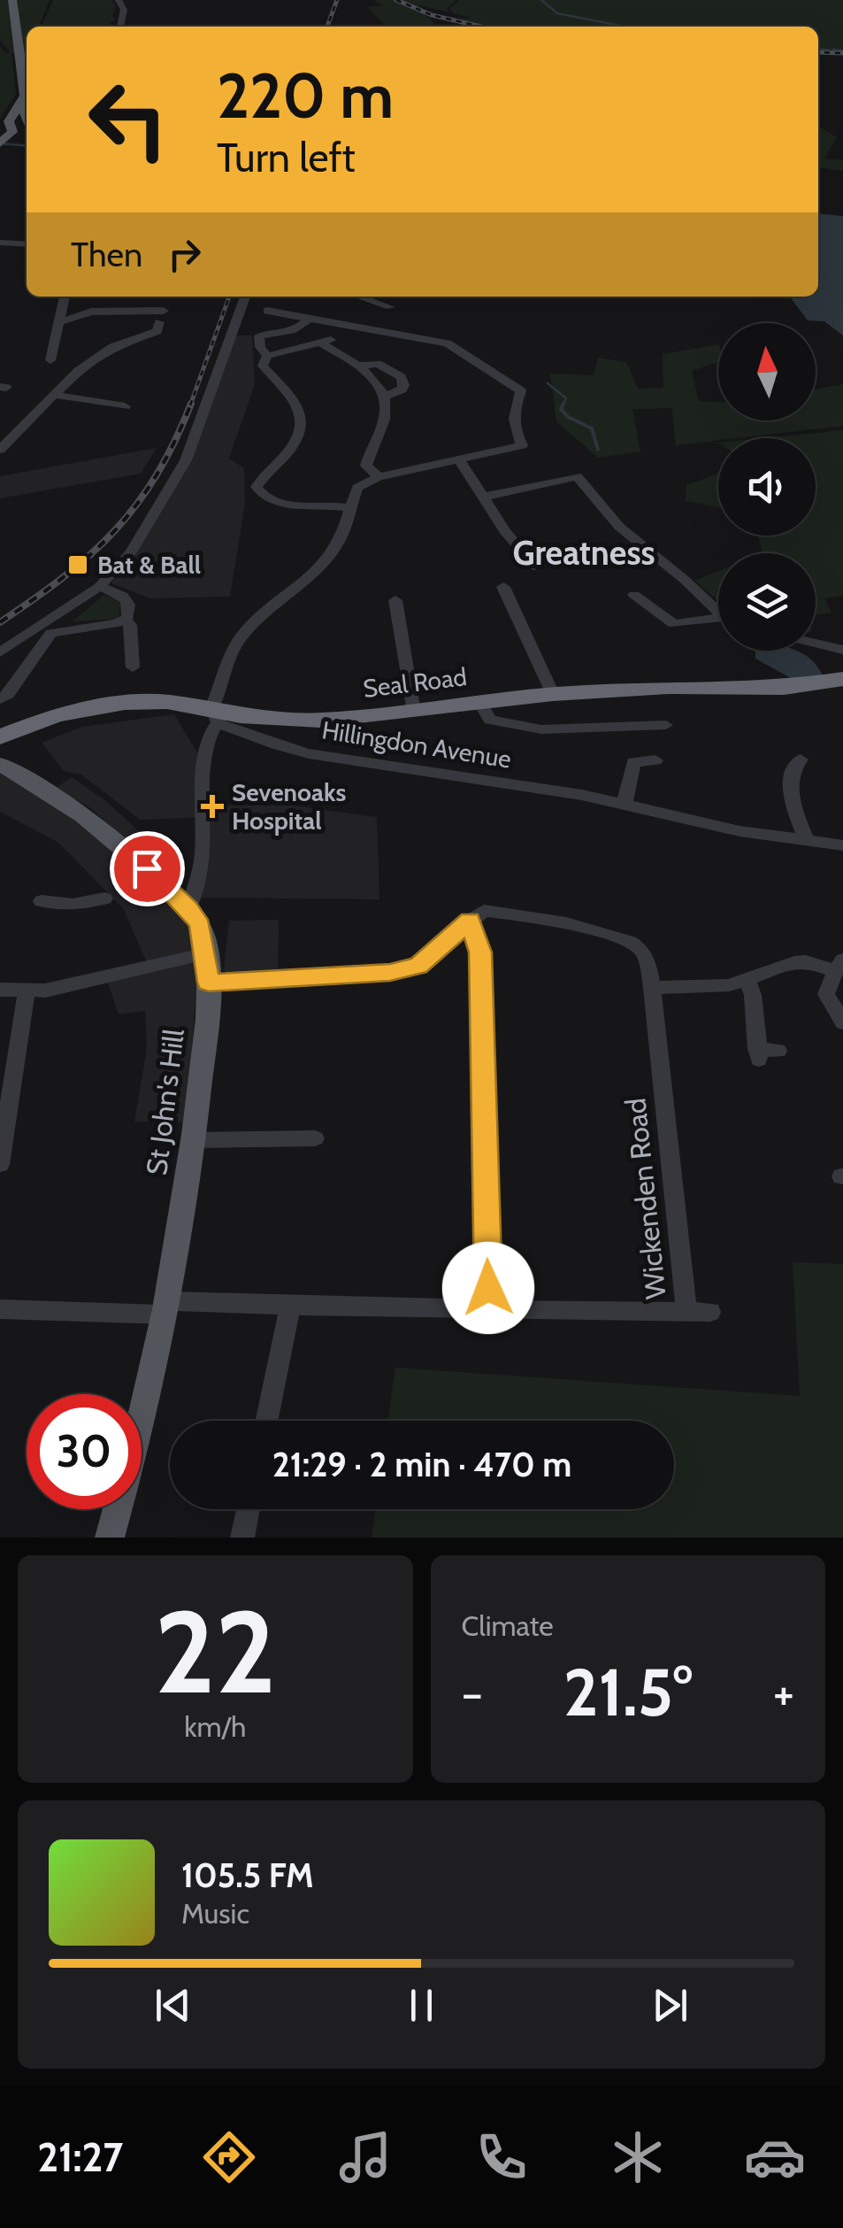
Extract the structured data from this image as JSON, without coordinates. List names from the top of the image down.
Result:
{
  "streets": {
    "highway": ["Seal Road"],
    "main road": ["St John's Hill"],
    "street": ["Hillingdon Avenue", "Wickenden Road"]
  },
  "crossings": [
    ["Seal Road", "Hillingdon Avenue"],
    ["St John's Hill", "Wickenden Road"]
  ],
  "districts": ["Greatness"],
  "places": {
    "transit": ["Bat & Ball"],
    "health": ["Sevenoaks Hospital"]
  },
  "north": "top",
  "page": {
    "turn": ["220 m", "Turn left"],
    "then": "Then",
    "limit": "30",
    "trip": "21:29 · 2 min · 470 m",
    "tile": [
      ["22", "km/h"],
      "Climate"
    ],
    "heat": ["−", "21.5°", "+"],
    "song": ["105.5 FM", "Music"],
    "tabs": "21:27"
  }
}
